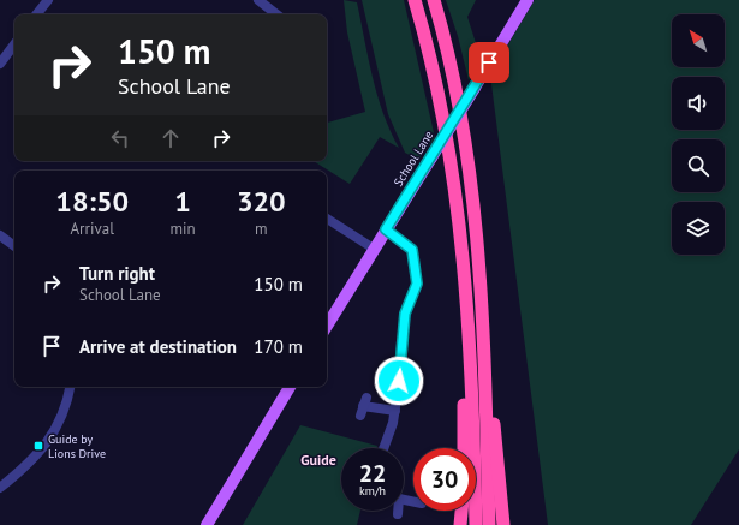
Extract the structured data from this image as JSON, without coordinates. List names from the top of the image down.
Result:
{
  "streets": {
    "main road": ["School Lane"]
  },
  "districts": ["Guide"],
  "places": {
    "transit": ["Guide by Lions Drive"]
  },
  "north": "top left",
  "page": {
    "turn": ["150 m", "School Lane"],
    "eta": [
      "18:50",
      "Arrival",
      "1",
      "min",
      "320",
      "m"
    ],
    "list": [
      {
        "name": "Turn right",
        "note": "School Lane",
        "value": "150 m"
      },
      {
        "name": "Arrive at destination",
        "value": "170 m"
      }
    ],
    "speed": "22 km/h",
    "limit": "30"
  }
}
